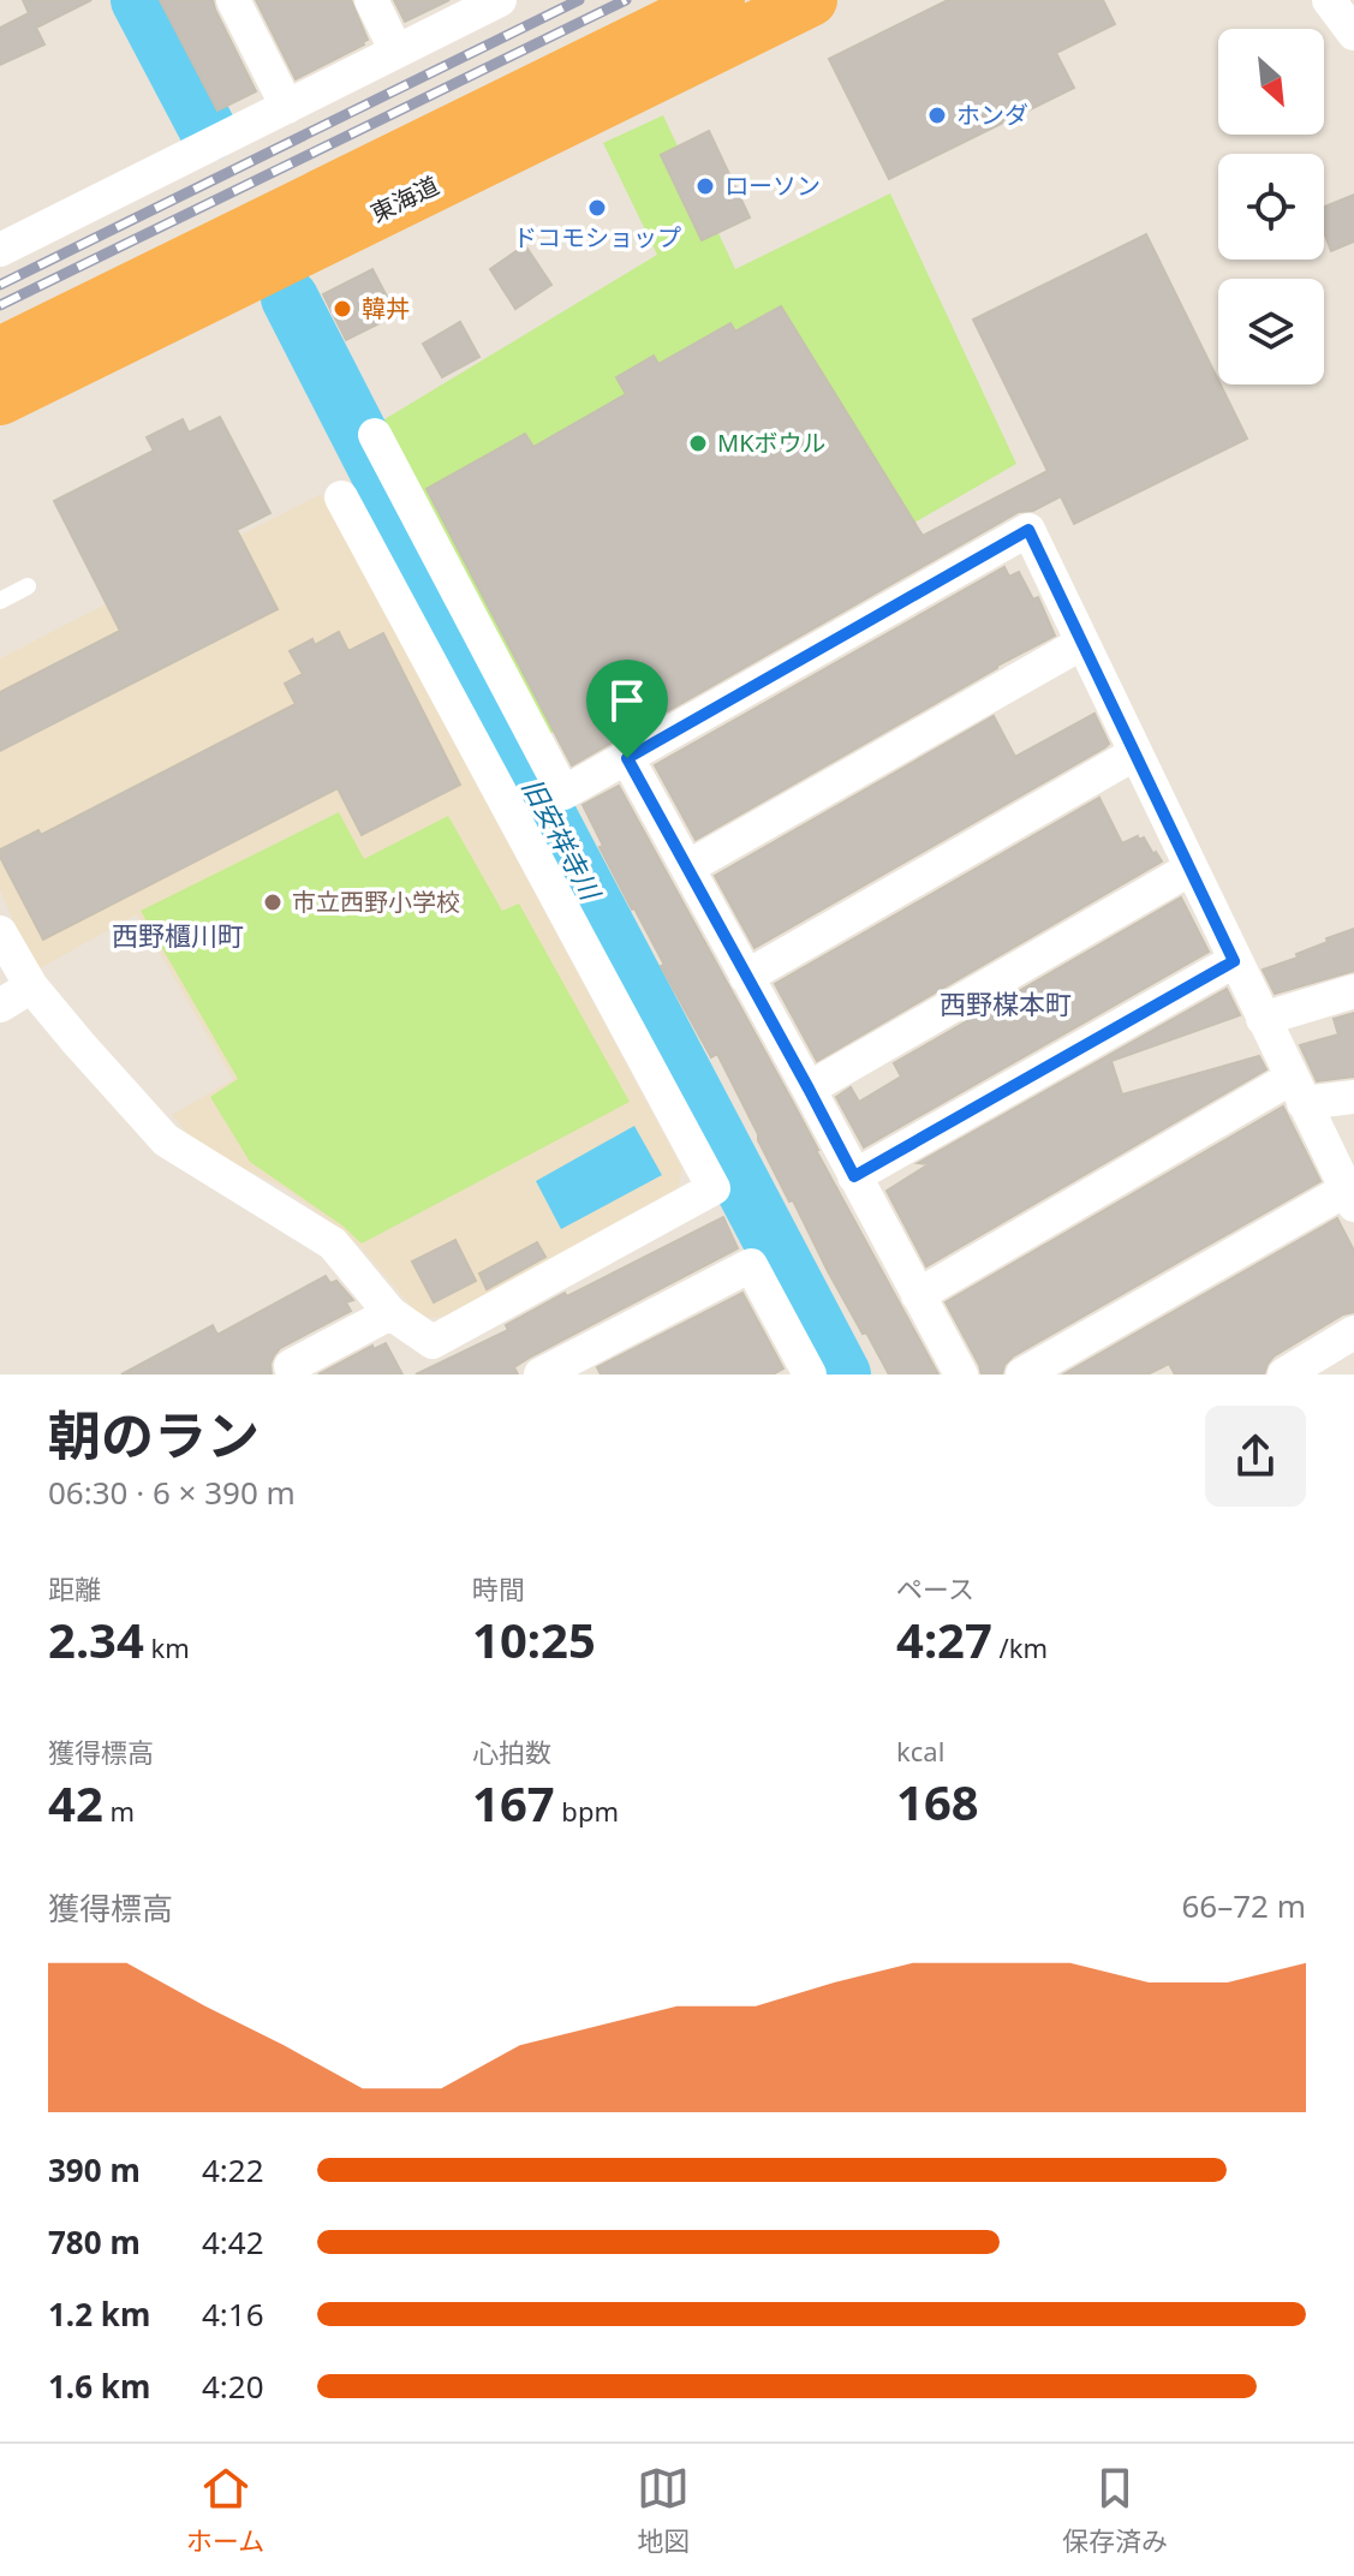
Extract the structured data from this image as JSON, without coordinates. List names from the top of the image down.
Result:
{
  "streets": {
    "highway": ["東海道"]
  },
  "districts": ["西野櫃川町", "西野楳本町"],
  "water": ["旧安祥寺川"],
  "places": [
    "ホンダ",
    "ローソン",
    "ドコモショップ",
    "韓丼",
    "MKボウル",
    "市立西野小学校"
  ],
  "north": "bottom right",
  "page": {
    "heading": ["朝のラン", "06:30 · 6 × 390 m"],
    "stats": [
      ["距離", "2.34 km"],
      ["時間", "10:25"],
      ["ペース", "4:27 /km"],
      ["獲得標高", "42 m"],
      ["心拍数", "167 bpm"],
      ["kcal", "168"]
    ],
    "chart": ["獲得標高", "66–72 m"],
    "list": [
      {
        "name": "390 m",
        "note": "4:22"
      },
      {
        "name": "780 m",
        "note": "4:42"
      },
      {
        "name": "1.2 km",
        "note": "4:16"
      },
      {
        "name": "1.6 km",
        "note": "4:20"
      }
    ],
    "tabs": ["ホーム", "地図", "保存済み"]
  }
}
